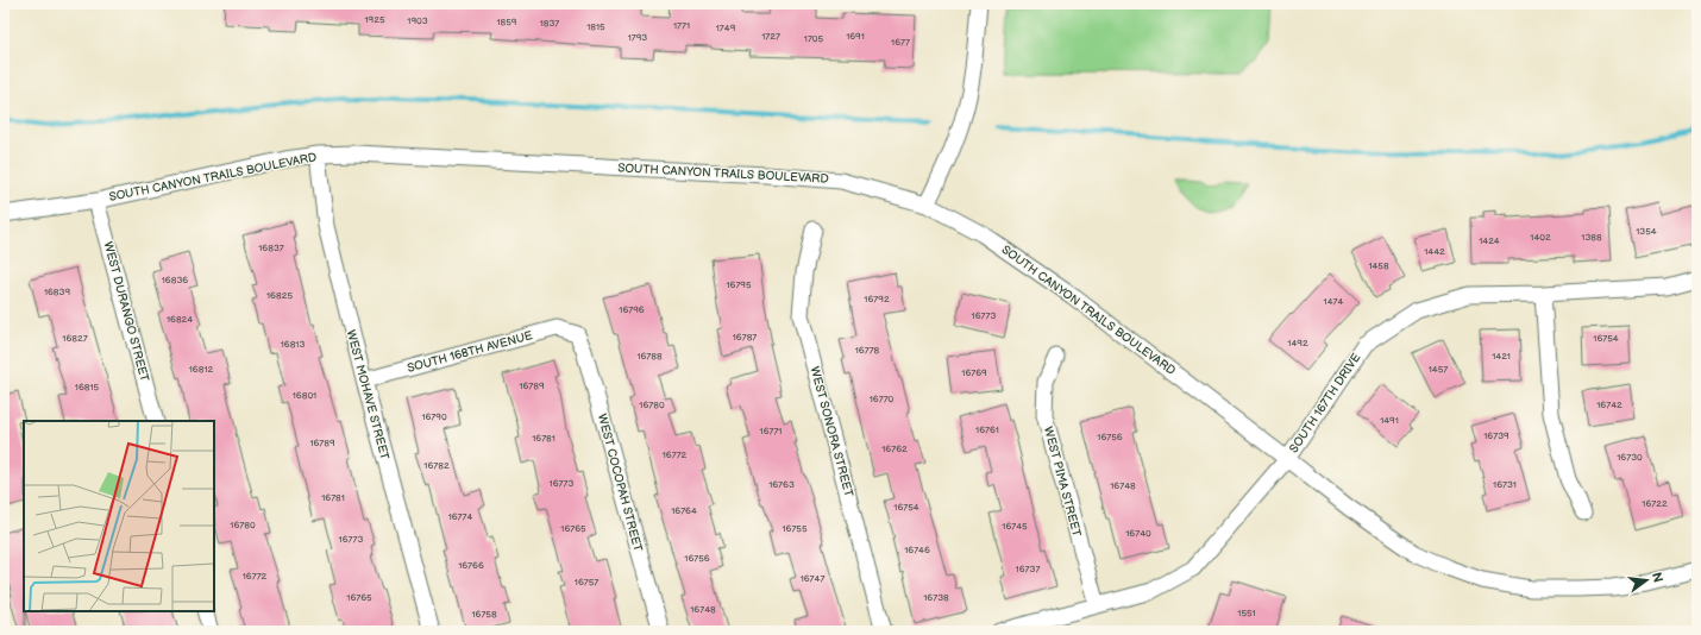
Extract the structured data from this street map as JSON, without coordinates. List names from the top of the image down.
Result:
{
  "streets": {
    "street": [
      "SOUTH CANYON TRAILS BOULEVARD",
      "WEST DURANGO STREET",
      "SOUTH 168TH AVENUE",
      "WEST MOHAVE STREET",
      "SOUTH 167TH DRIVE",
      "WEST SONORA STREET",
      "WEST PIMA STREET",
      "WEST COCOPAH STREET"
    ]
  },
  "crossings": [
    ["SOUTH CANYON TRAILS BOULEVARD", "WEST DURANGO STREET"],
    ["SOUTH CANYON TRAILS BOULEVARD", "WEST MOHAVE STREET"],
    ["SOUTH CANYON TRAILS BOULEVARD", "SOUTH 167TH DRIVE"],
    ["SOUTH 168TH AVENUE", "WEST MOHAVE STREET"],
    ["SOUTH 168TH AVENUE", "WEST COCOPAH STREET"],
    ["SOUTH 167TH DRIVE", "WEST PIMA STREET"]
  ],
  "house_numbers": [
    "1925",
    "1903",
    "1859",
    "1837",
    "1771",
    "1815",
    "1749",
    "1727",
    "1691",
    "1793",
    "1705",
    "1677",
    "1354",
    "1402",
    "1388",
    "1424",
    "16837",
    "1442",
    "1458",
    "16836",
    "16795",
    "16839",
    "16825",
    "16792",
    "1474",
    "16796",
    "16773",
    "16824",
    "16787",
    "16827",
    "16754",
    "1492",
    "16813",
    "16778",
    "16788",
    "1421",
    "16812",
    "1457",
    "16769",
    "16789",
    "16815",
    "16801",
    "16770",
    "16780",
    "16742",
    "16790",
    "1491",
    "16761",
    "16771",
    "16739",
    "16756",
    "16781",
    "16789",
    "16762",
    "16772",
    "16730",
    "16782",
    "16773",
    "16763",
    "16731",
    "16748",
    "16781",
    "16722",
    "16754",
    "16764",
    "16774",
    "16780",
    "16745",
    "16765",
    "16755",
    "16740",
    "16773",
    "16746",
    "16756",
    "16766",
    "16737",
    "16772",
    "16747",
    "16757",
    "16765",
    "16738",
    "16748",
    "1551",
    "16758"
  ],
  "north": "right"
}
